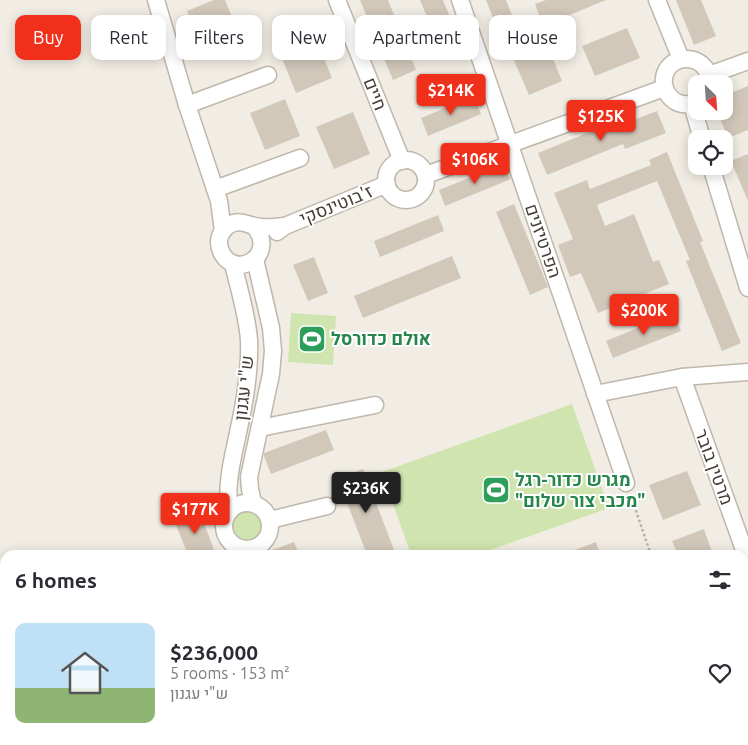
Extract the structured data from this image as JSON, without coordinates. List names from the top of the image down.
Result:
{
  "streets": {
    "street": [
      "חיים",
      "ז'בוטינסקי",
      "הפרטיזנים",
      "ש\"י עגנון",
      "מרטין בובר"
    ]
  },
  "crossings": [
    ["חיים", "ז'בוטינסקי"],
    ["ז'בוטינסקי", "ש\"י עגנון"]
  ],
  "places": {
    "sports": ["אולם כדורסל", "מגרש כדור-רגל \"מכבי צור שלום\""]
  },
  "north": "bottom right",
  "page": {
    "chip": [
      "Buy",
      "Rent",
      "Filters",
      "New",
      "Apartment",
      "House"
    ],
    "price": [
      "$214K",
      "$125K",
      "$106K",
      "$200K",
      "$236K",
      "$177K"
    ],
    "heading": "6 homes",
    "list": [
      {
        "name": "$236,000",
        "note": "5 rooms · 153 m² · ש\"י עגנון"
      }
    ]
  }
}
